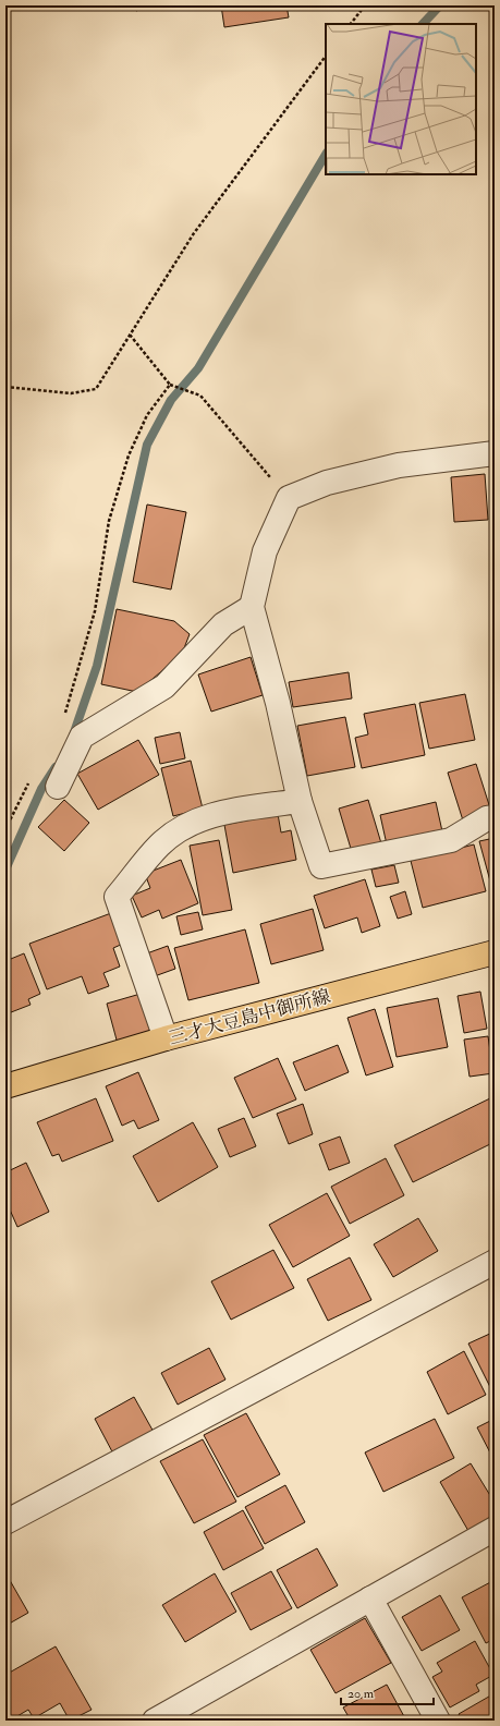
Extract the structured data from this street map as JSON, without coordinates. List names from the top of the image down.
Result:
{
  "streets": {
    "main road": ["三才大豆島中御所線"]
  },
  "scale_bar": "20 m"
}
